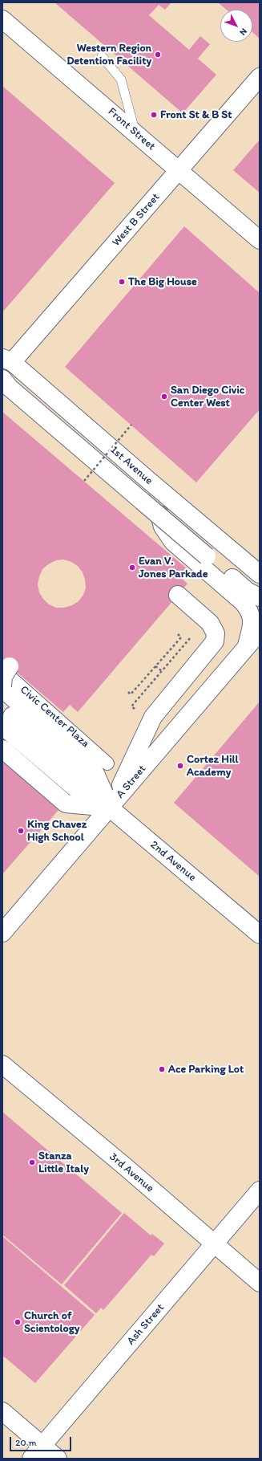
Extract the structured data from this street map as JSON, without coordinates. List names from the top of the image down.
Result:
{
  "streets": {
    "main road": [
      "Front Street",
      "West B Street",
      "1st Avenue",
      "A Street",
      "2nd Avenue",
      "3rd Avenue",
      "Ash Street"
    ],
    "street": ["Civic Center Plaza"]
  },
  "crossings": [
    ["Front Street", "West B Street"],
    ["West B Street", "1st Avenue"],
    ["A Street", "2nd Avenue"],
    ["3rd Avenue", "Ash Street"]
  ],
  "places": [
    "Western Region Detention Facility",
    "Front St & B St",
    "The Big House",
    "San Diego Civic Center West",
    "Evan V. Jones Parkade",
    "Cortez Hill Academy",
    "King Chavez High School",
    "Ace Parking Lot",
    "Stanza Little Italy",
    "Church of Scientology"
  ],
  "scale_bar": "20 m",
  "north": "bottom right"
}
